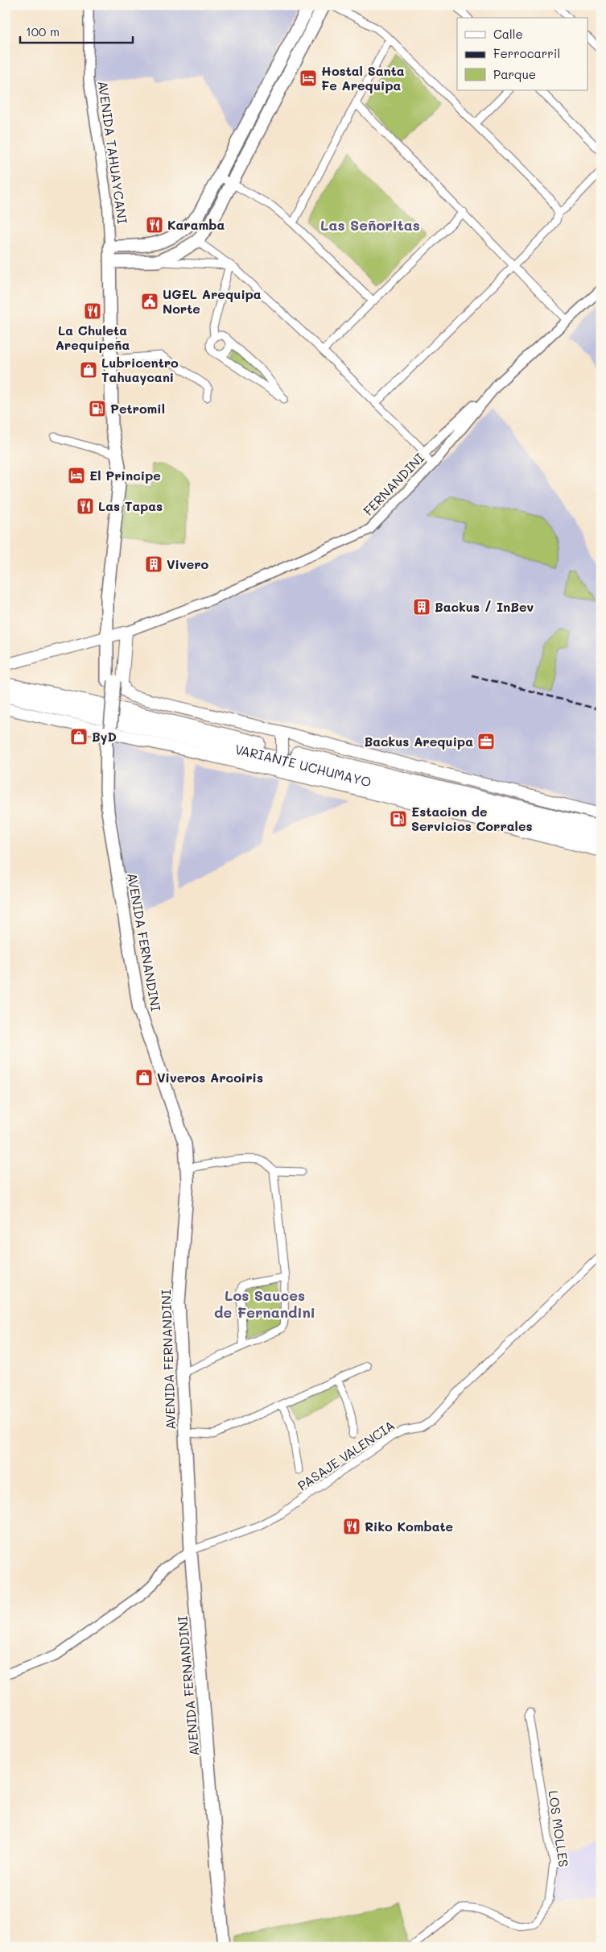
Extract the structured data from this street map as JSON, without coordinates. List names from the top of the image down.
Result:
{
  "streets": {
    "highway": ["VARIANTE UCHUMAYO"],
    "main road": ["AVENIDA TAHUAYCANI", "AVENIDA FERNANDINI"],
    "street": ["FERNANDINI", "PASAJE VALENCIA", "LOS MOLLES"]
  },
  "crossings": [
    ["AVENIDA TAHUAYCANI", "FERNANDINI"],
    ["AVENIDA TAHUAYCANI", "VARIANTE UCHUMAYO"],
    ["AVENIDA TAHUAYCANI", "AVENIDA FERNANDINI"],
    ["FERNANDINI", "VARIANTE UCHUMAYO"],
    ["VARIANTE UCHUMAYO", "AVENIDA FERNANDINI"],
    ["AVENIDA FERNANDINI", "PASAJE VALENCIA"]
  ],
  "districts": ["Las Señoritas", "Los Sauces de Fernandini"],
  "places": {
    "hotel": ["Hostal Santa Fe Arequipa", "El Principe"],
    "restaurant": [
      "Karamba",
      "La Chuleta Arequipeña",
      "Las Tapas",
      "Riko Kombate"
    ],
    "public building": ["UGEL Arequipa Norte"],
    "shop": ["Lubricentro Tahuaycani", "ByD", "Viveros Arcoiris"],
    "fuel station": ["Petromil", "Estacion de Servicios Corrales"],
    "building": ["Vivero", "Backus / InBev"],
    "office": ["Backus Arequipa"]
  },
  "legend": ["Calle", "Ferrocarril", "Parque"],
  "scale_bar": "100 m"
}
